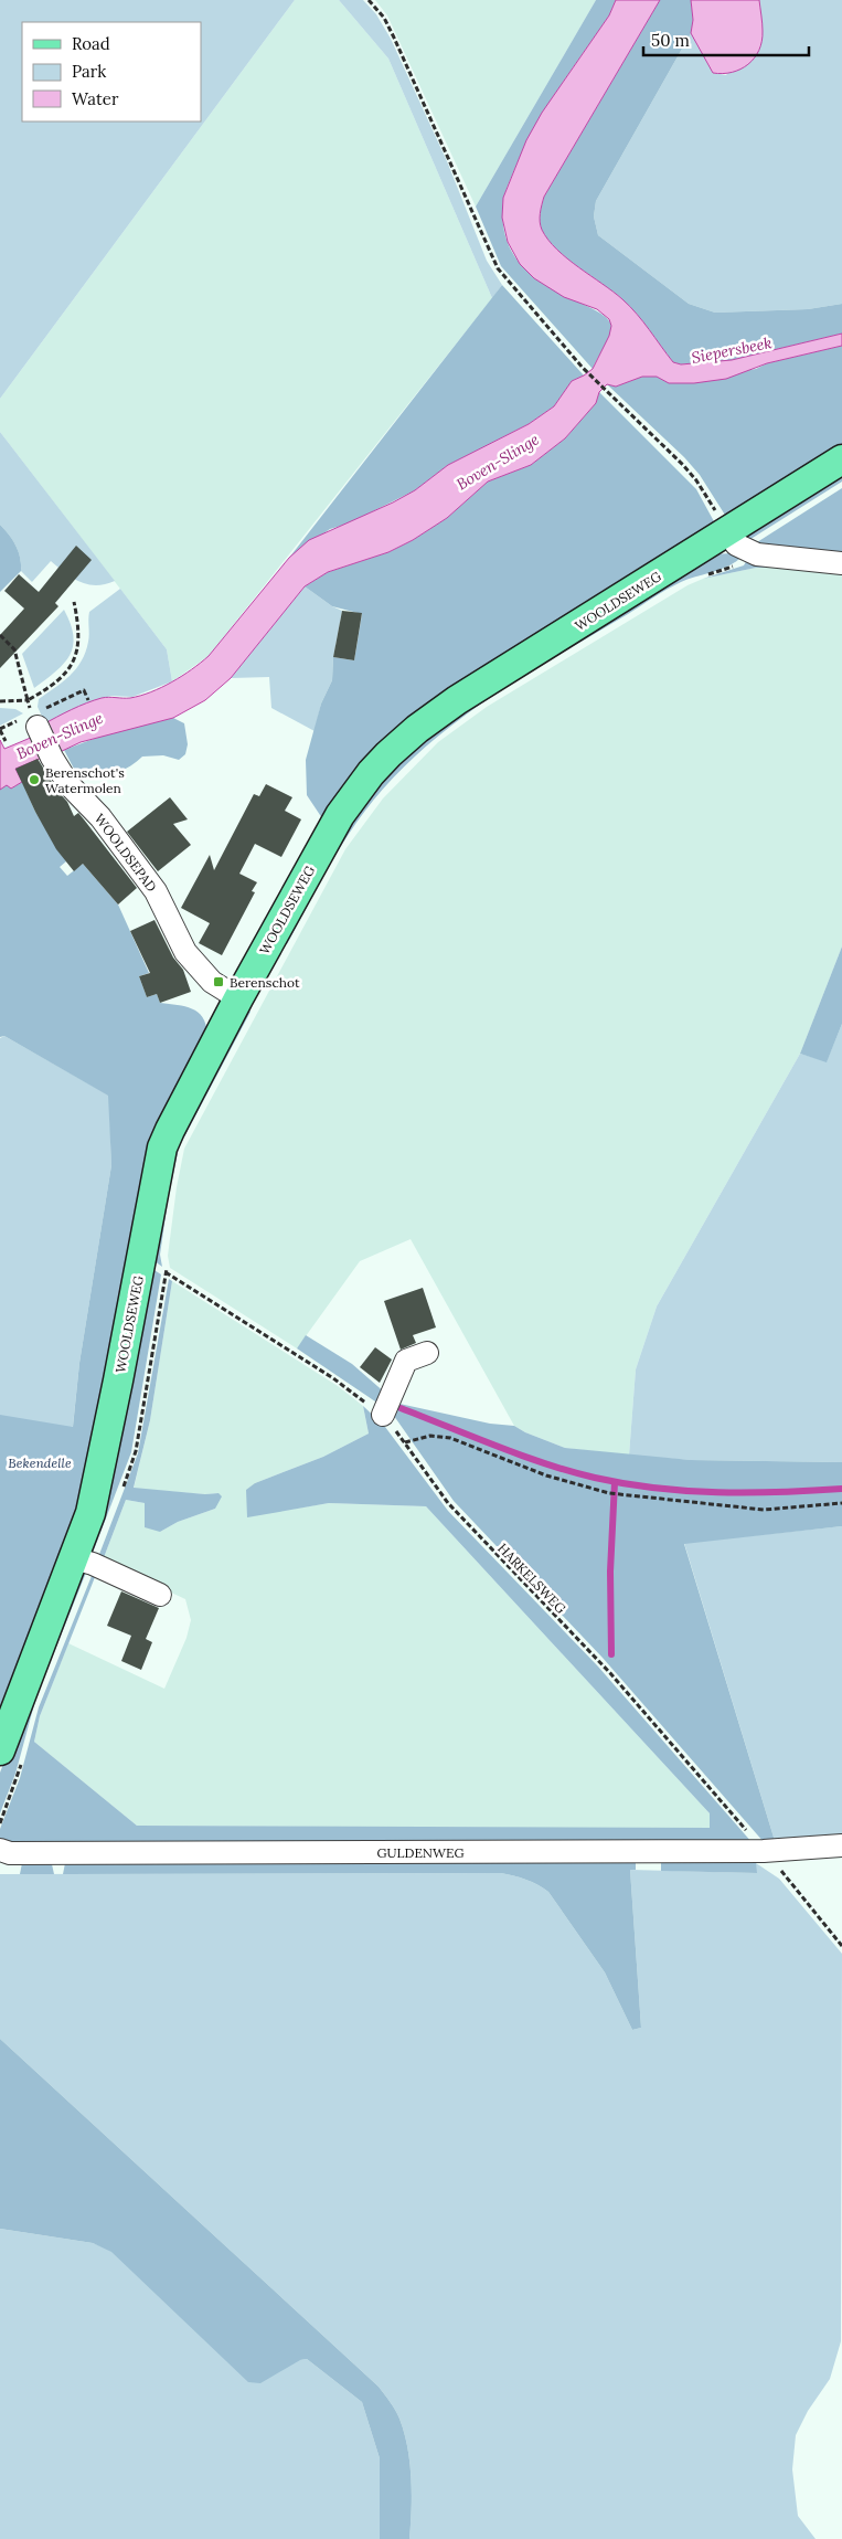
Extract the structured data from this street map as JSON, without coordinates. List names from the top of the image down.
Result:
{
  "streets": {
    "main road": ["WOOLDSEWEG"],
    "street": ["WOOLDSEPAD", "GULDENWEG"],
    "path": ["HARKELSWEG"]
  },
  "crossings": [
    ["WOOLDSEWEG", "WOOLDSEPAD"],
    ["HARKELSWEG", "GULDENWEG"]
  ],
  "water": ["Siepersbeek", "Boven-Slinge"],
  "parks": ["Bekendelle"],
  "places": {
    "other": ["Berenschot's Watermolen"],
    "transit": ["Berenschot"]
  },
  "legend": ["Road", "Park", "Water"],
  "scale_bar": "50 m"
}
